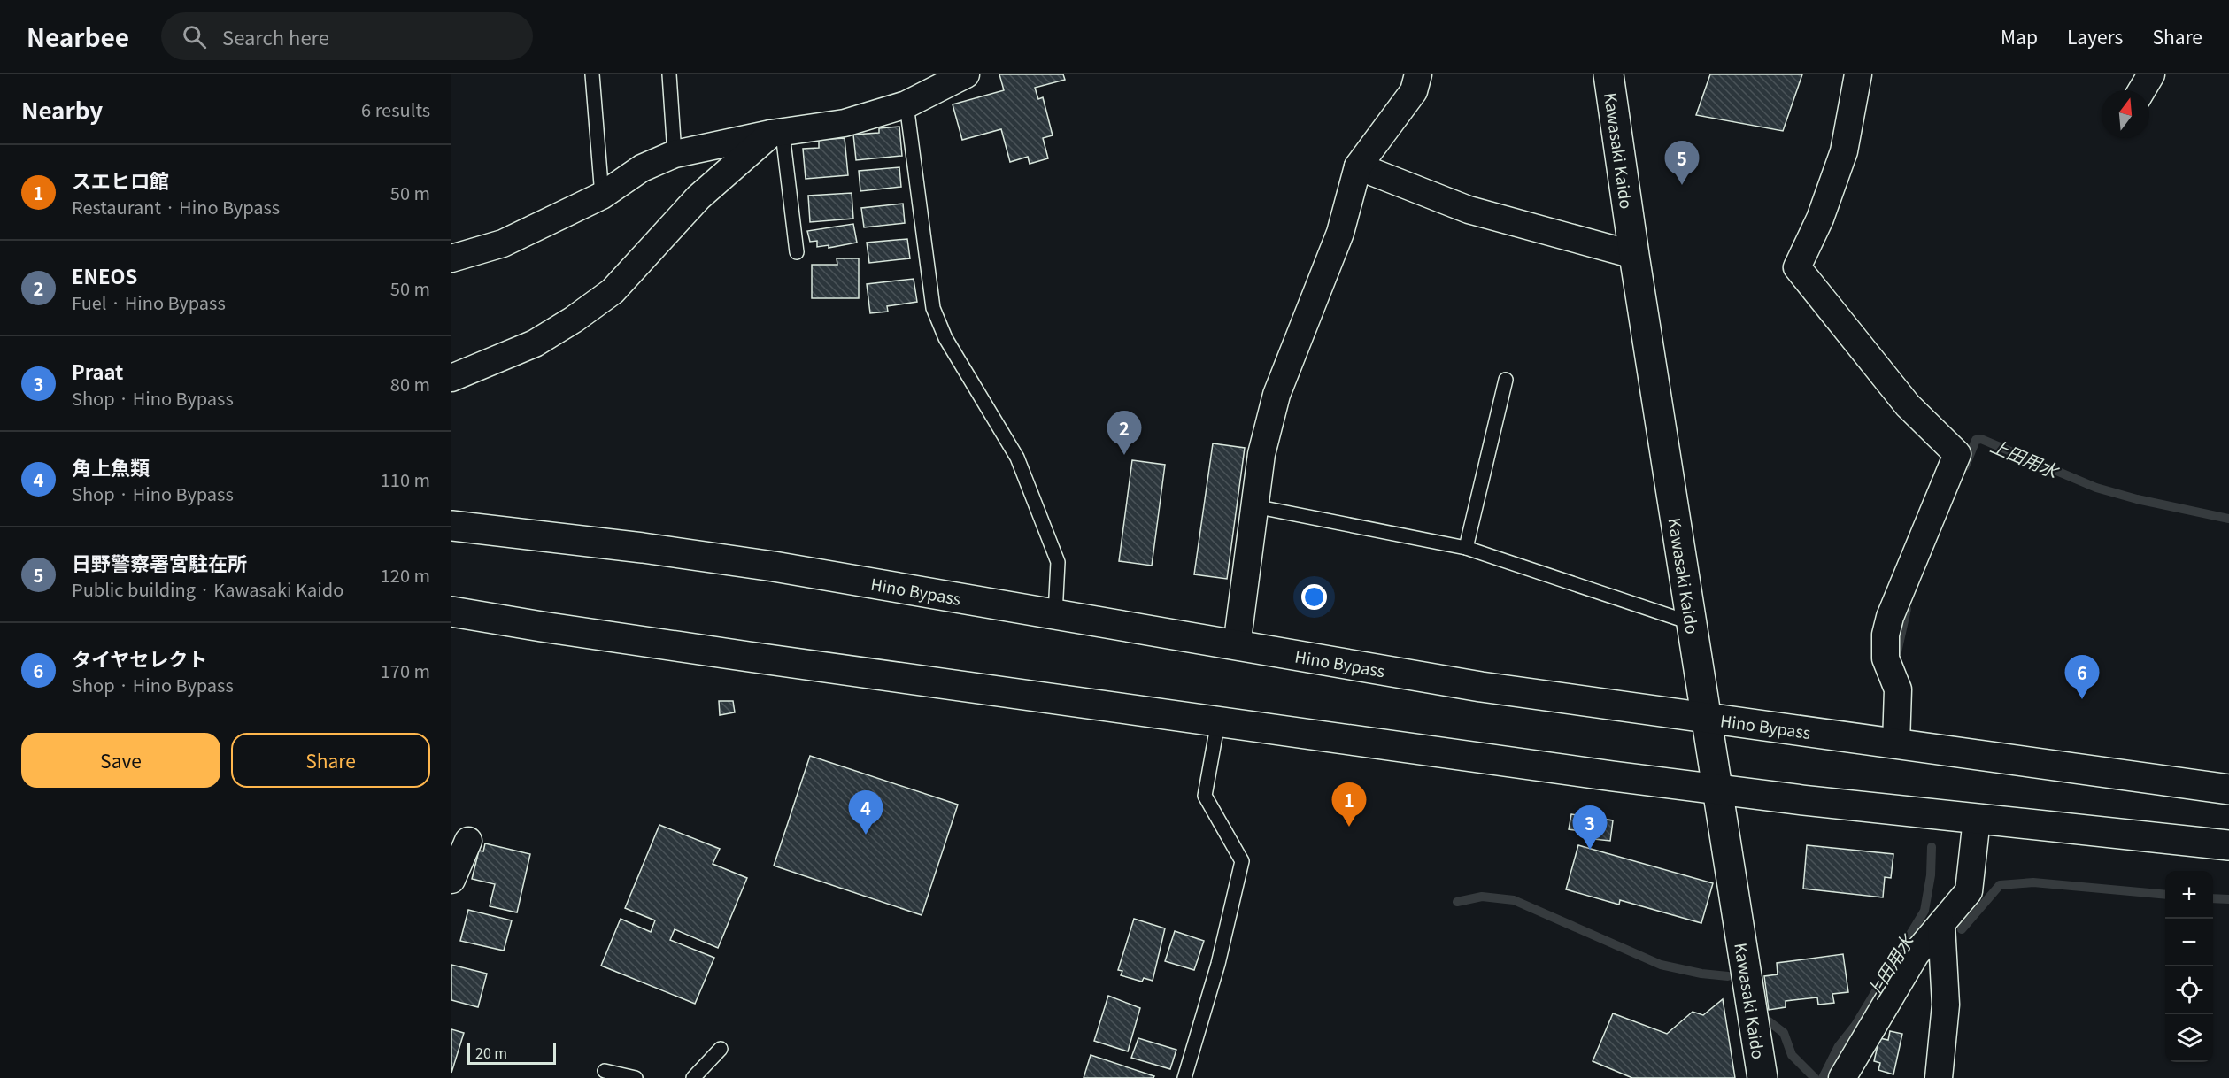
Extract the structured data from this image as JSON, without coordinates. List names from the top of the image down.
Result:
{
  "streets": {
    "main road": ["Kawasaki Kaido", "Hino Bypass"]
  },
  "crossings": [
    ["Kawasaki Kaido", "Hino Bypass"]
  ],
  "water": ["上田用水"],
  "scale_bar": "20 m",
  "north": "top",
  "page": {
    "header": "Nearbee",
    "search": "Search here",
    "nav": ["Map", "Layers", "Share"],
    "heading": ["Nearby", "6 results"],
    "pins": [
      "5",
      "2",
      "6",
      "1",
      "4",
      "3"
    ],
    "list": [
      {
        "mark": "1",
        "name": "スエヒロ館",
        "note": "Restaurant · Hino Bypass",
        "value": "50 m"
      },
      {
        "mark": "2",
        "name": "ENEOS",
        "note": "Fuel · Hino Bypass",
        "value": "50 m"
      },
      {
        "mark": "3",
        "name": "Praat",
        "note": "Shop · Hino Bypass",
        "value": "80 m"
      },
      {
        "mark": "4",
        "name": "角上魚類",
        "note": "Shop · Hino Bypass",
        "value": "110 m"
      },
      {
        "mark": "5",
        "name": "日野警察署宮駐在所",
        "note": "Public building · Kawasaki Kaido",
        "value": "120 m"
      },
      {
        "mark": "6",
        "name": "タイヤセレクト",
        "note": "Shop · Hino Bypass",
        "value": "170 m"
      }
    ],
    "buttons": ["Save", "Share"],
    "map_buttons": ["+", "−"],
    "scale": "20 m"
  }
}
